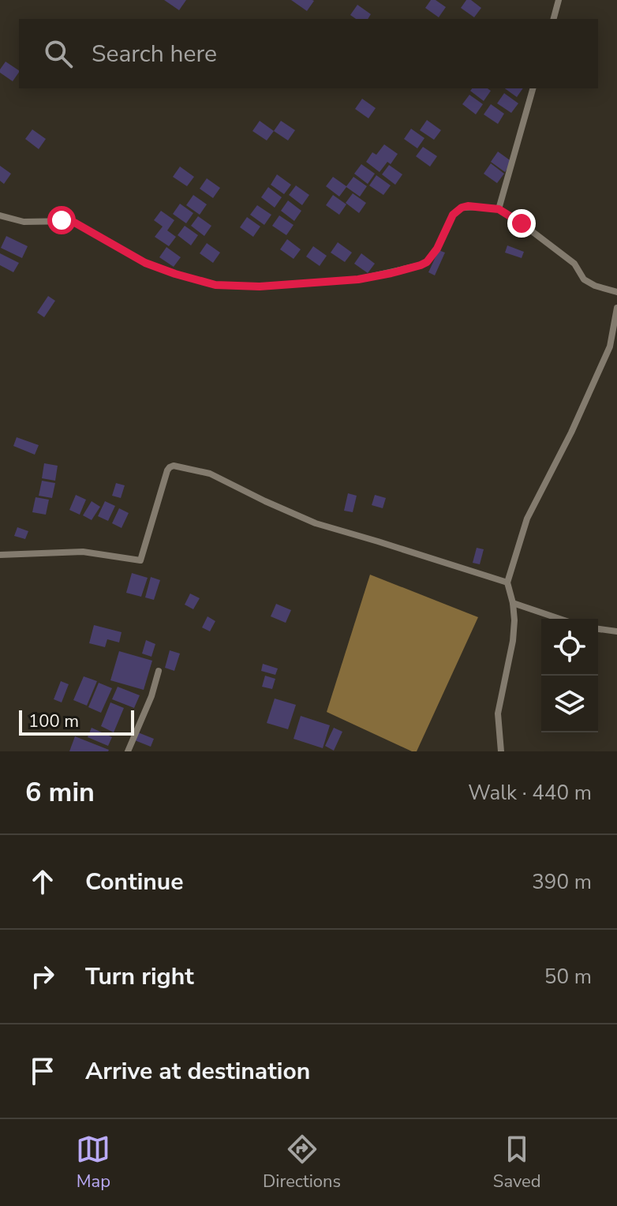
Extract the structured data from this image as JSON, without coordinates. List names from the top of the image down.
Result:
{
  "scale_bar": "100 m",
  "page": {
    "search": "Search here",
    "scale": "100 m",
    "heading": ["6 min", "Walk · 440 m"],
    "list": [
      ["Continue", "390 m"],
      ["Turn right", "50 m"],
      "Arrive at destination"
    ],
    "nav": ["Map", "Directions", "Saved"]
  }
}
